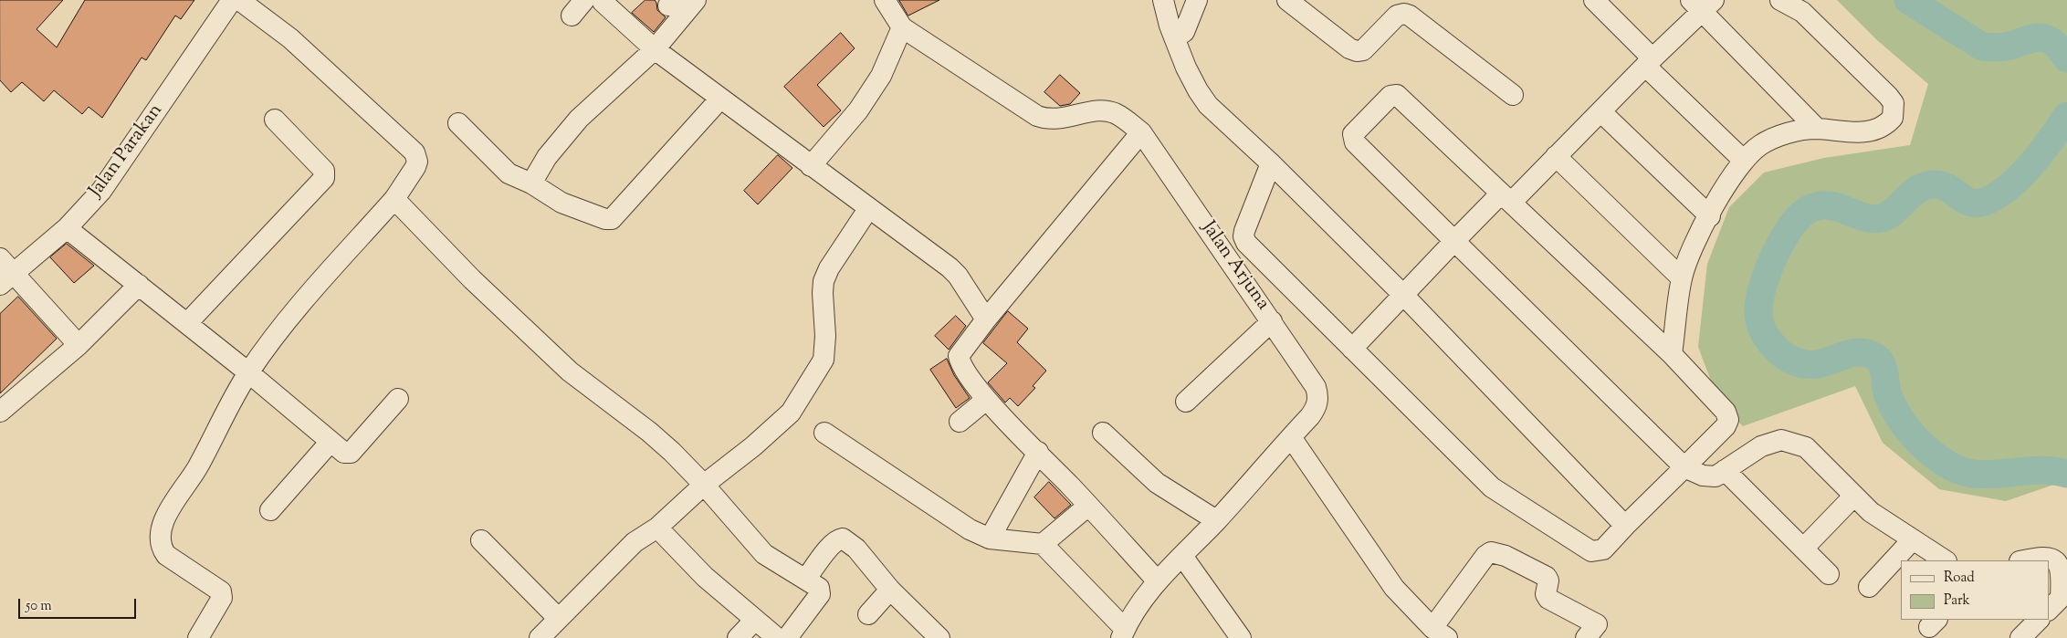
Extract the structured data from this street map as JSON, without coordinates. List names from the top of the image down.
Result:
{
  "streets": {
    "street": ["Jalan Parakan", "Jalan Arjuna"]
  },
  "legend": ["Road", "Park"],
  "scale_bar": "50 m"
}
